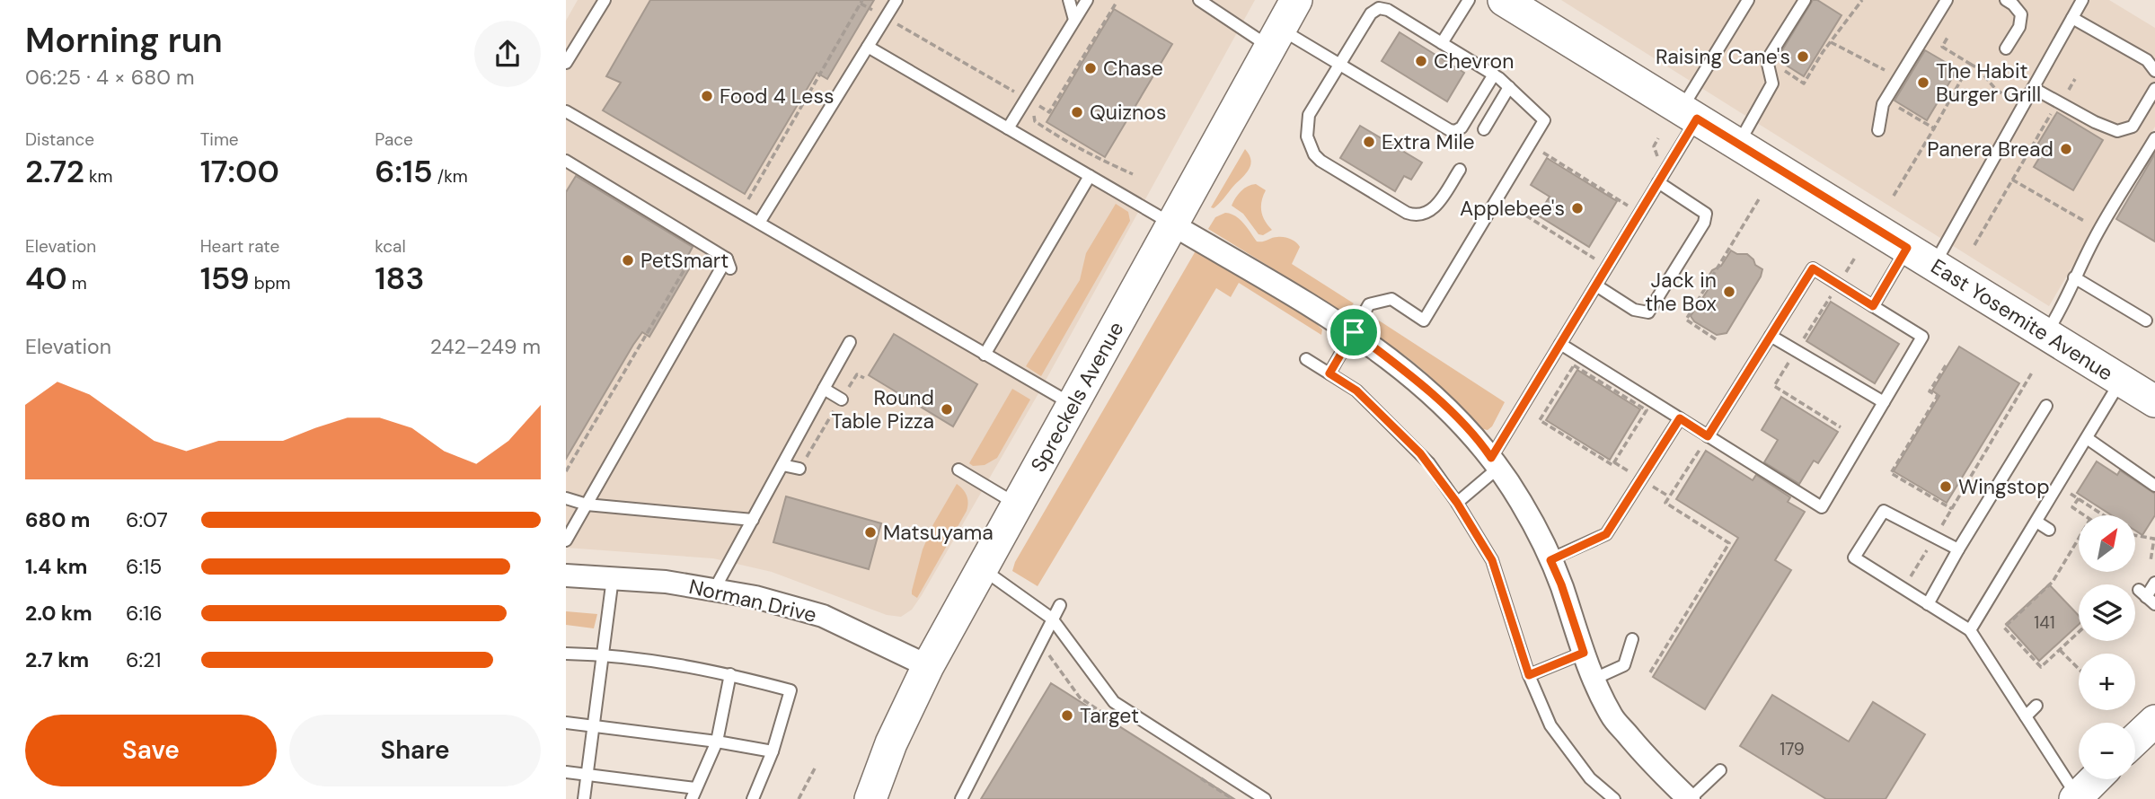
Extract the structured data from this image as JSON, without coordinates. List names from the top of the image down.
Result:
{
  "streets": {
    "street": ["East Yosemite Avenue", "Spreckels Avenue", "Norman Drive"]
  },
  "crossings": [
    ["Spreckels Avenue", "Norman Drive"]
  ],
  "places": [
    "Raising Cane's",
    "Chevron",
    "Chase",
    "The Habit Burger Grill",
    "Food 4 Less",
    "Quiznos",
    "Extra Mile",
    "Panera Bread",
    "Applebee's",
    "PetSmart",
    "Jack in the Box",
    "Round Table Pizza",
    "Wingstop",
    "Matsuyama",
    "Target"
  ],
  "house_numbers": ["141", "179"],
  "north": "top right",
  "page": {
    "heading": ["Morning run", "06:25 · 4 × 680 m"],
    "stats": [
      ["Distance", "2.72 km"],
      ["Time", "17:00"],
      ["Pace", "6:15 /km"],
      ["Elevation", "40 m"],
      ["Heart rate", "159 bpm"],
      ["kcal", "183"]
    ],
    "chart": ["Elevation", "242–249 m"],
    "list": [
      {
        "name": "680 m",
        "note": "6:07"
      },
      {
        "name": "1.4 km",
        "note": "6:15"
      },
      {
        "name": "2.0 km",
        "note": "6:16"
      },
      {
        "name": "2.7 km",
        "note": "6:21"
      }
    ],
    "map_buttons": ["+", "−"],
    "buttons": ["Save", "Share"]
  }
}
